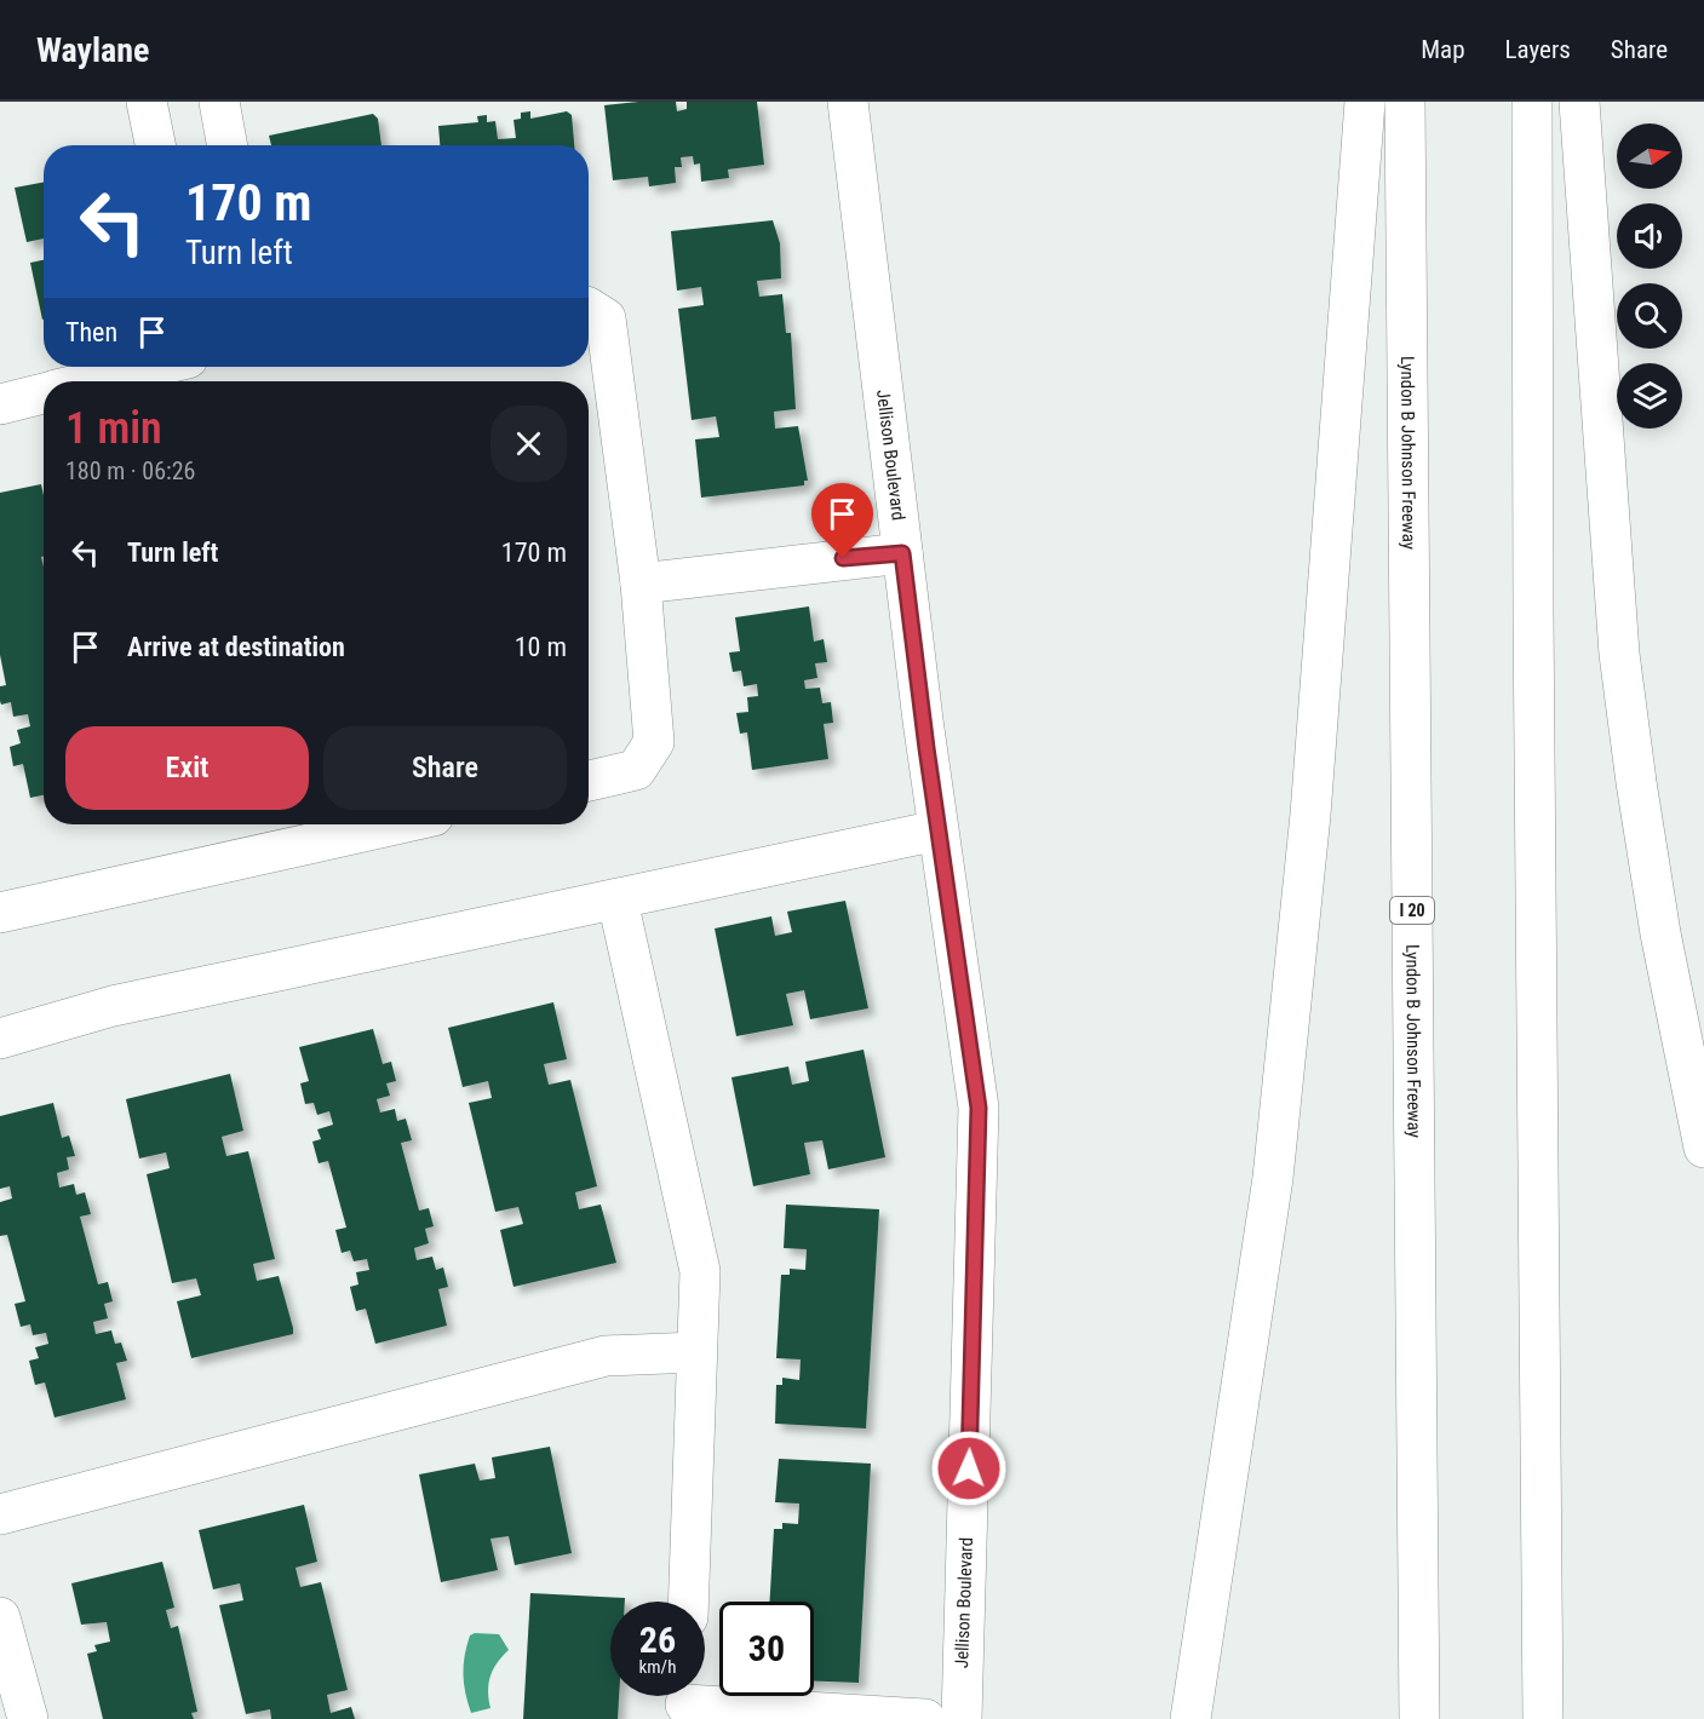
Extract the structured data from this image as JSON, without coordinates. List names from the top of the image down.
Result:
{
  "streets": {
    "main road": ["Lyndon B Johnson Freeway", "Jellison Boulevard", "I 20"]
  },
  "north": "right",
  "page": {
    "header": "Waylane",
    "nav": ["Map", "Layers", "Share"],
    "turn": ["170 m", "Turn left"],
    "then": "Then",
    "heading": ["1 min", "180 m · 06:26"],
    "list": [
      {
        "name": "Turn left",
        "value": "170 m"
      },
      {
        "name": "Arrive at destination",
        "value": "10 m"
      }
    ],
    "buttons": ["Exit", "Share"],
    "speed": "26 km/h",
    "limit": "30"
  }
}
